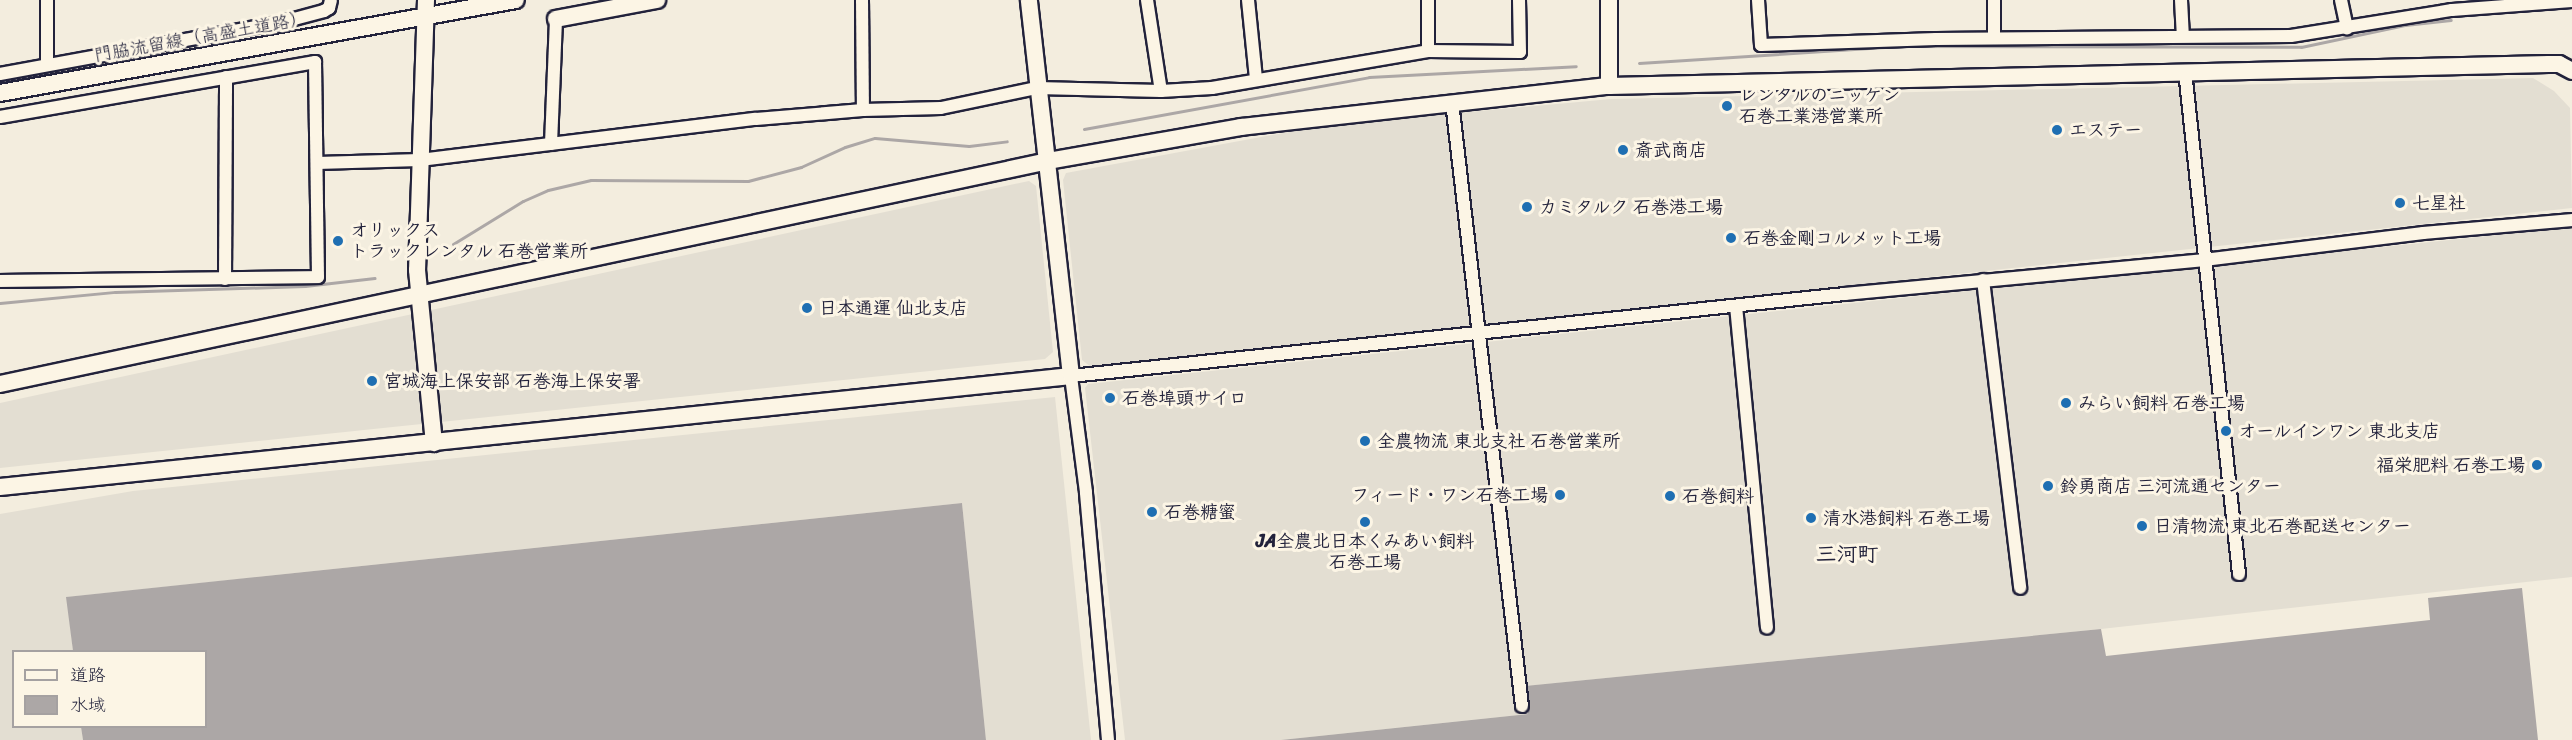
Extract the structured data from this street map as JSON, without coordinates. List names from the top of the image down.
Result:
{
  "streets": {
    "street": ["門脇流留線（高盛土道路）"]
  },
  "districts": ["三河町"],
  "places": [
    "レンタルのニッケン 石巻工業港営業所",
    "エステー",
    "斎武商店",
    "七星社",
    "カミタルク 石巻港工場",
    "石巻金剛コルメット工場",
    "オリックス トラックレンタル 石巻営業所",
    "日本通運 仙北支店",
    "宮城海上保安部 石巻海上保安署",
    "石巻埠頭サイロ",
    "みらい飼料 石巻工場",
    "オールインワン 東北支店",
    "全農物流 東北支社 石巻営業所",
    "福栄肥料 石巻工場",
    "鈴勇商店 三河流通センター",
    "フィード・ワン石巻工場",
    "石巻飼料",
    "石巻糖蜜",
    "清水港飼料 石巻工場",
    "JA全農北日本くみあい飼料 石巻工場",
    "日清物流 東北石巻配送センター"
  ],
  "legend": ["道路", "水域"]
}
